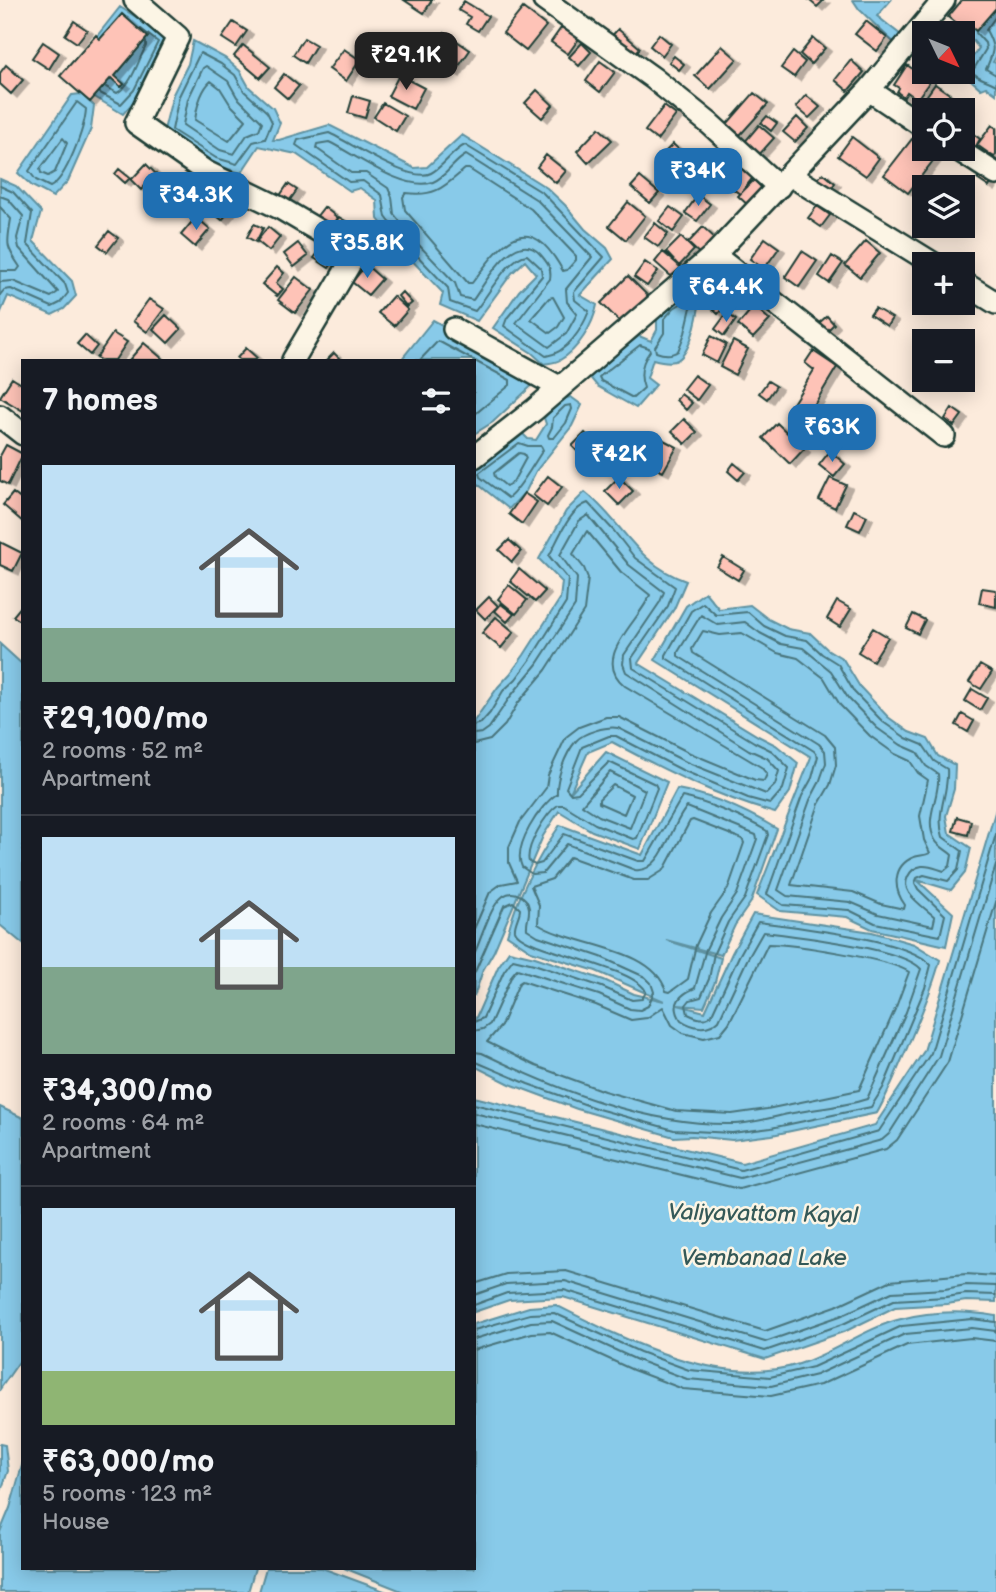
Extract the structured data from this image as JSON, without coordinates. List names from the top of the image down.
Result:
{
  "water": ["Valiyavattom Kayal", "Vembanad Lake"],
  "north": "bottom right",
  "page": {
    "map_buttons": ["+", "−"],
    "price": [
      "₹29.1K",
      "₹34K",
      "₹34.3K",
      "₹35.8K",
      "₹64.4K",
      "₹63K",
      "₹42K"
    ],
    "heading": "7 homes",
    "list": [
      {
        "name": "₹29,100/mo",
        "note": "2 rooms · 52 m² · Apartment"
      },
      {
        "name": "₹34,300/mo",
        "note": "2 rooms · 64 m² · Apartment"
      },
      {
        "name": "₹63,000/mo",
        "note": "5 rooms · 123 m² · House"
      }
    ]
  }
}
